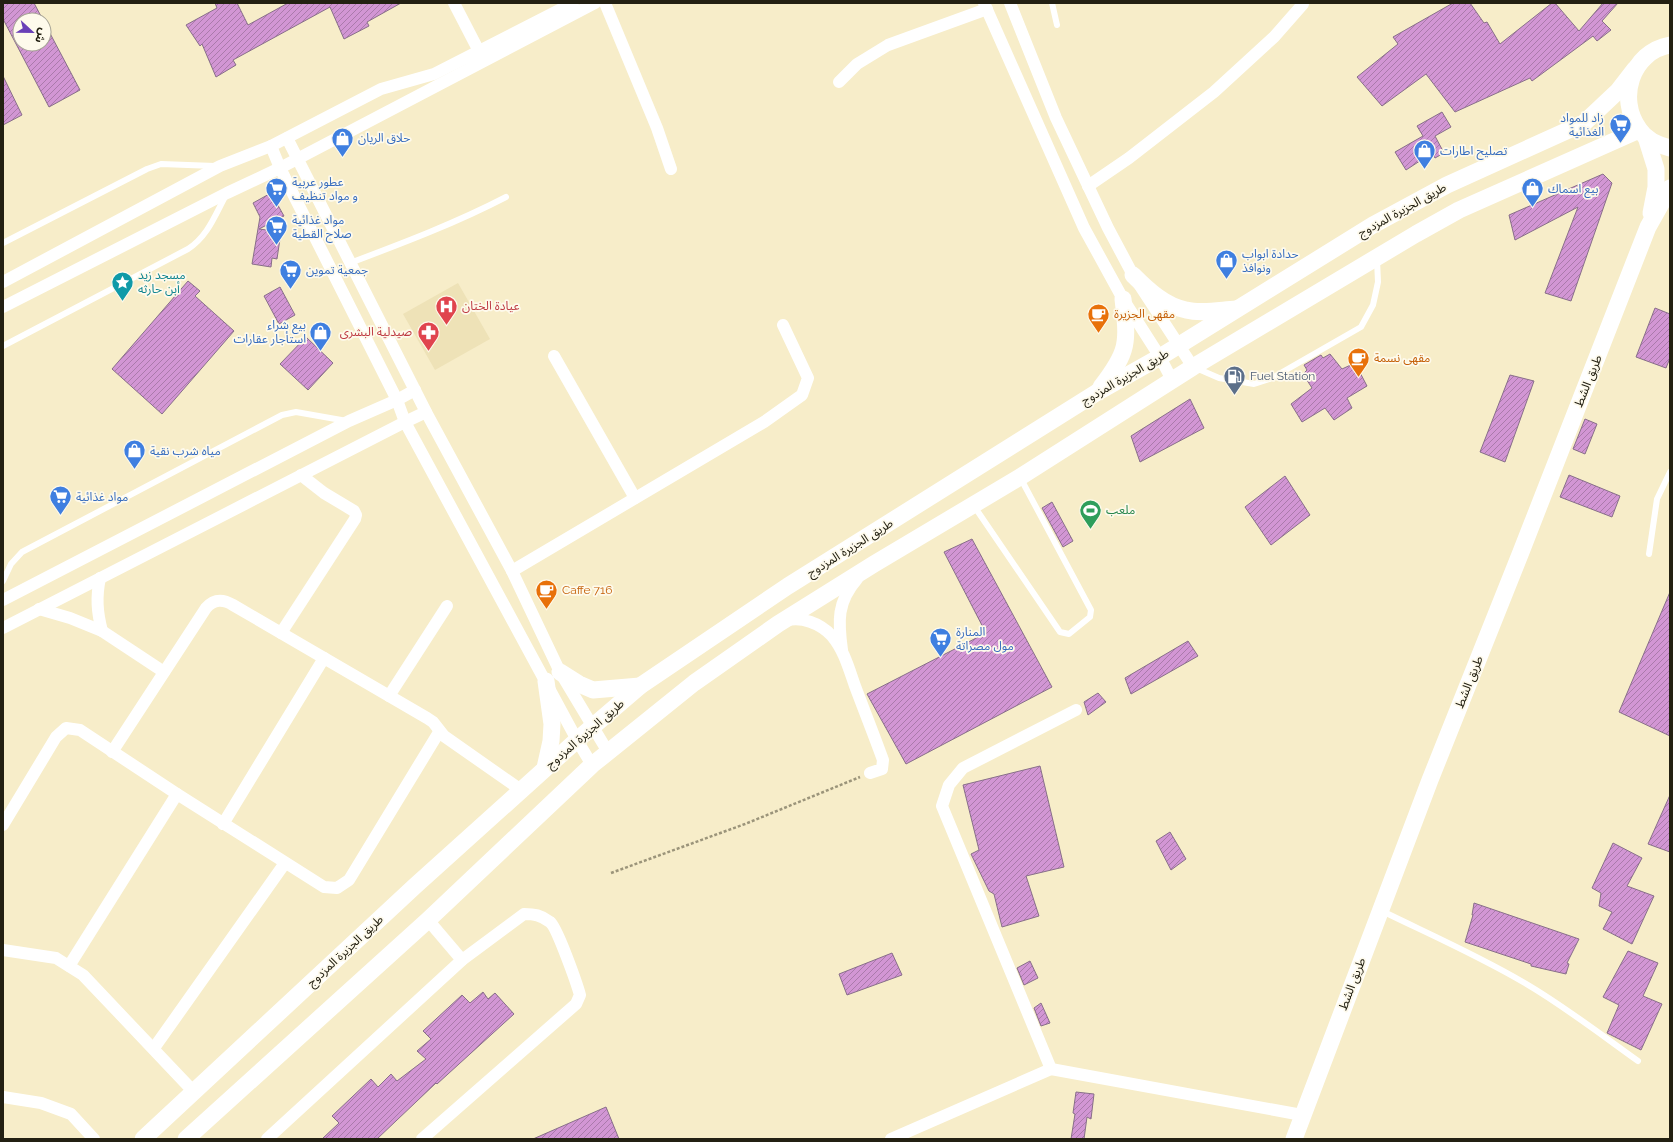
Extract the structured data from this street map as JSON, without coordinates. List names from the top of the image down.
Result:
{
  "streets": {
    "main road": ["طريق الجزيرة المزدوج", "طريق الشط"]
  },
  "places": {
    "supermarket": [
      "زاد للمواد الغذائية",
      "عطور عربية و مواد تنظيف",
      "مواد غذائية صلاح القطية",
      "جمعية تموين",
      "مواد غذائية",
      "المنارة مول مصراتة"
    ],
    "shop": [
      "حلاق الريان",
      "تصليح اطارات",
      "بيع اسماك",
      "حدادة ابواب ونوافذ",
      "بيع شراء استأجار عقارات",
      "مياه شرب نقية"
    ],
    "place": ["مسجد زيد أبن حارثه"],
    "hospital": ["عيادة الختان"],
    "cafe": ["مقهى الجزيرة", "مقهى نسمة", "Caffe 716"],
    "pharmacy": ["صيدلية البشرى"],
    "fuel station": ["Fuel Station"],
    "sports": ["ملعب"]
  },
  "north": "right"
}
